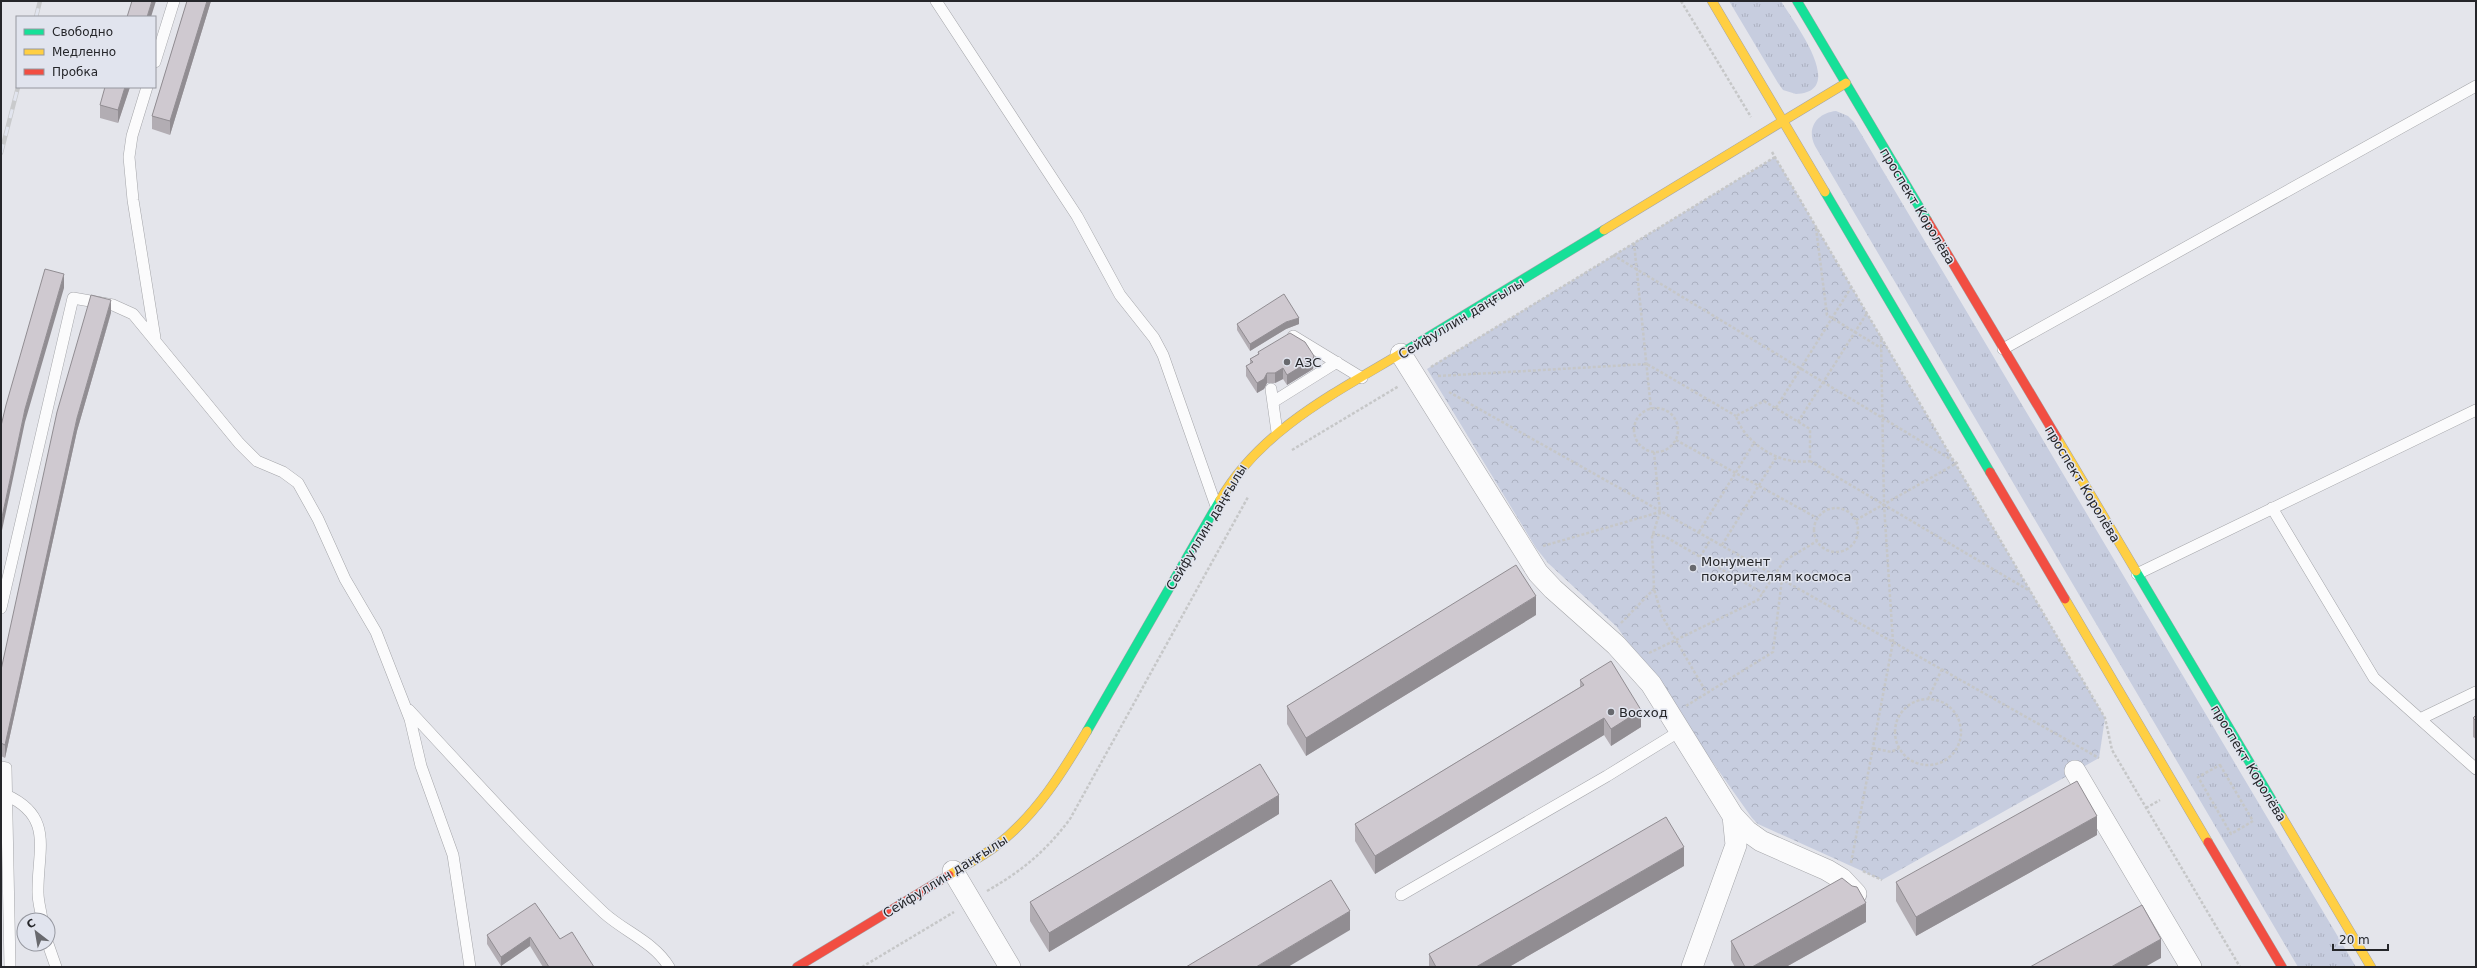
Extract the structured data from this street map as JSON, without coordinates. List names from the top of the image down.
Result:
{
  "streets": {
    "main road": ["проспект Королёва", "Сейфуллин даңғылы"]
  },
  "crossings": [
    ["проспект Королёва", "Сейфуллин даңғылы"]
  ],
  "places": ["АЗС", "Монумент покорителям космоса", "Восход"],
  "legend": ["Свободно", "Медленно", "Пробка"],
  "scale_bar": "20 m",
  "north": "top left"
}
